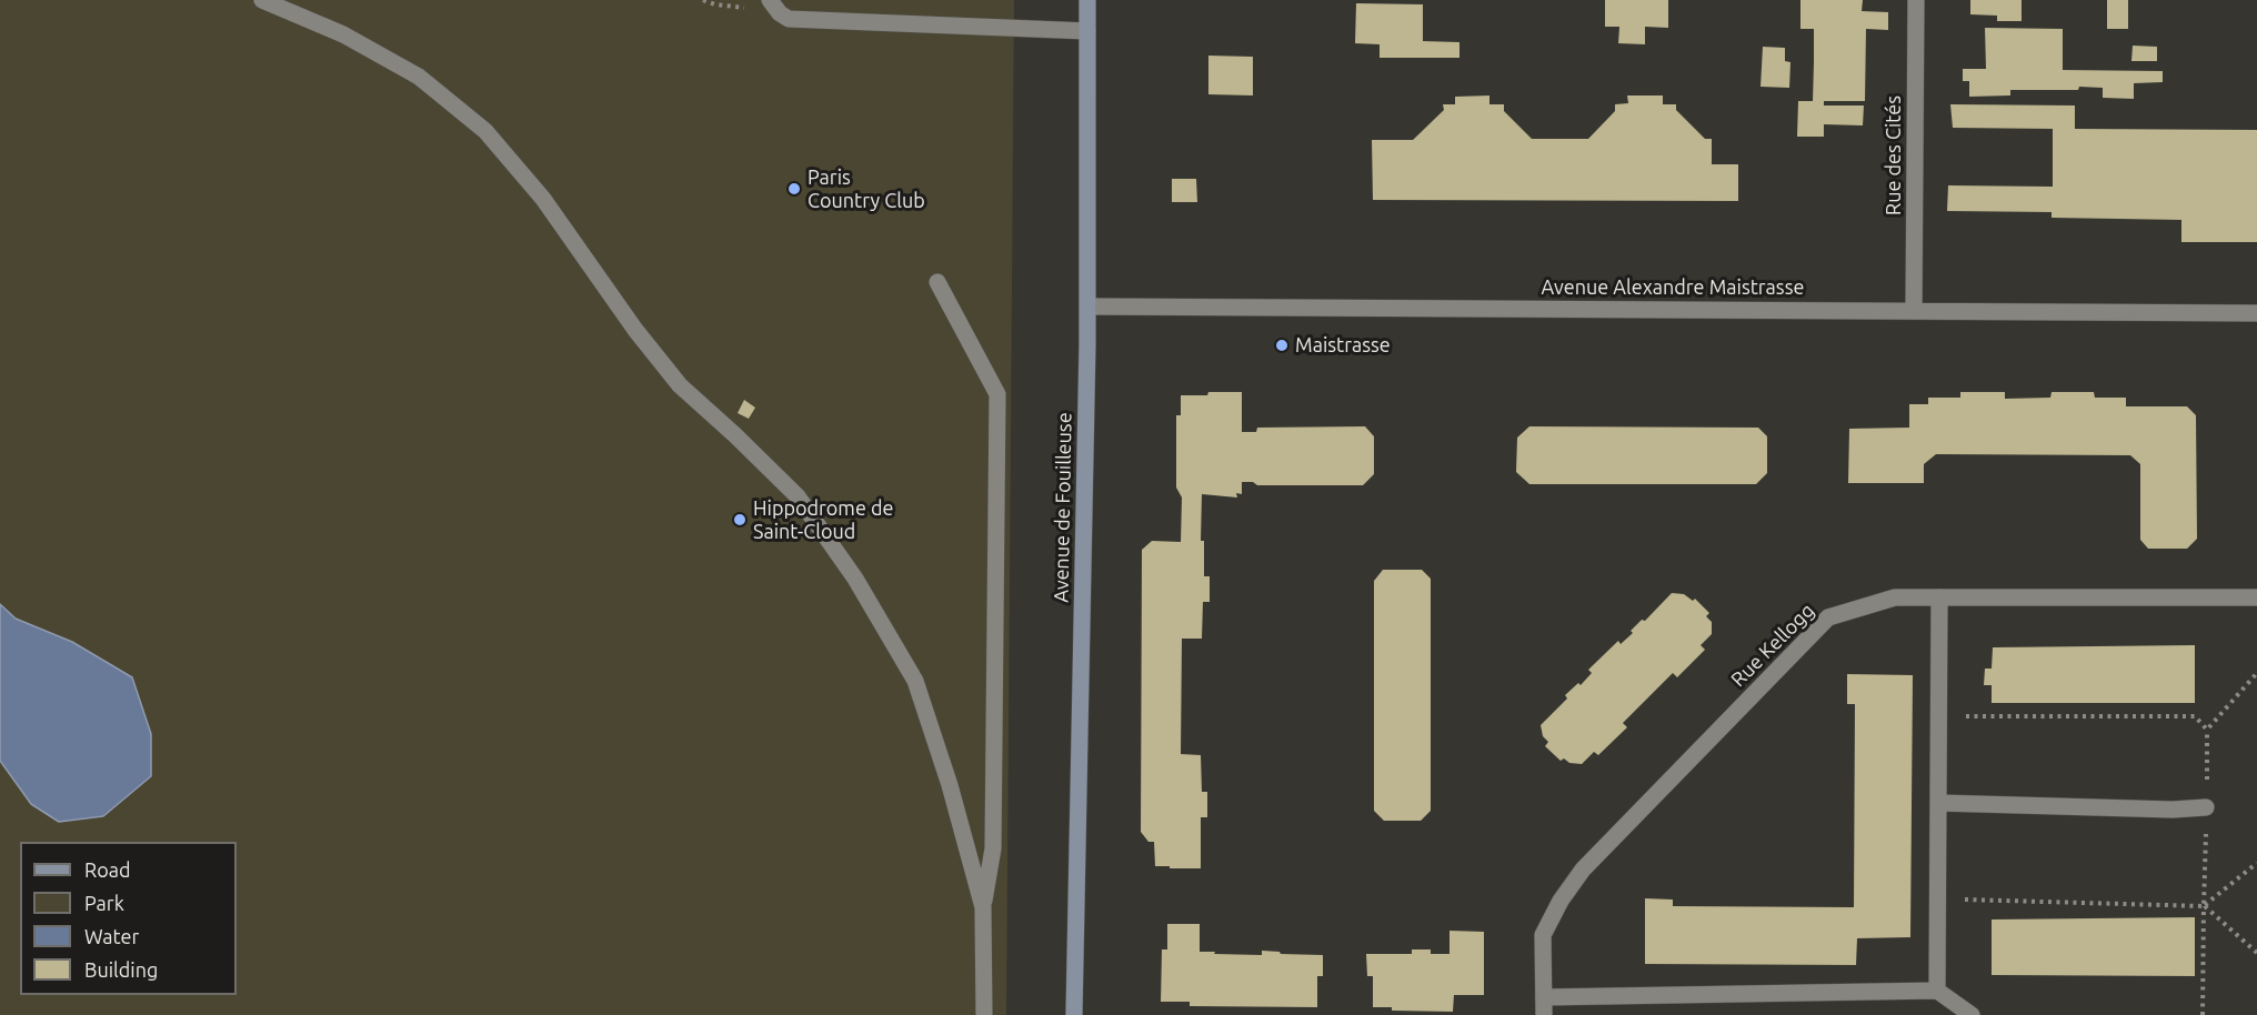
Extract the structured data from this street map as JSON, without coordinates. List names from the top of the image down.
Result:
{
  "streets": {
    "street": [
      "Rue des Cités",
      "Avenue Alexandre Maistrasse",
      "Avenue de Fouilleuse",
      "Rue Kellogg"
    ]
  },
  "crossings": [
    ["Rue des Cités", "Avenue Alexandre Maistrasse"],
    ["Avenue Alexandre Maistrasse", "Avenue de Fouilleuse"]
  ],
  "places": ["Paris Country Club", "Maistrasse", "Hippodrome de Saint-Cloud"],
  "legend": [
    "Road",
    "Park",
    "Water",
    "Building"
  ]
}
